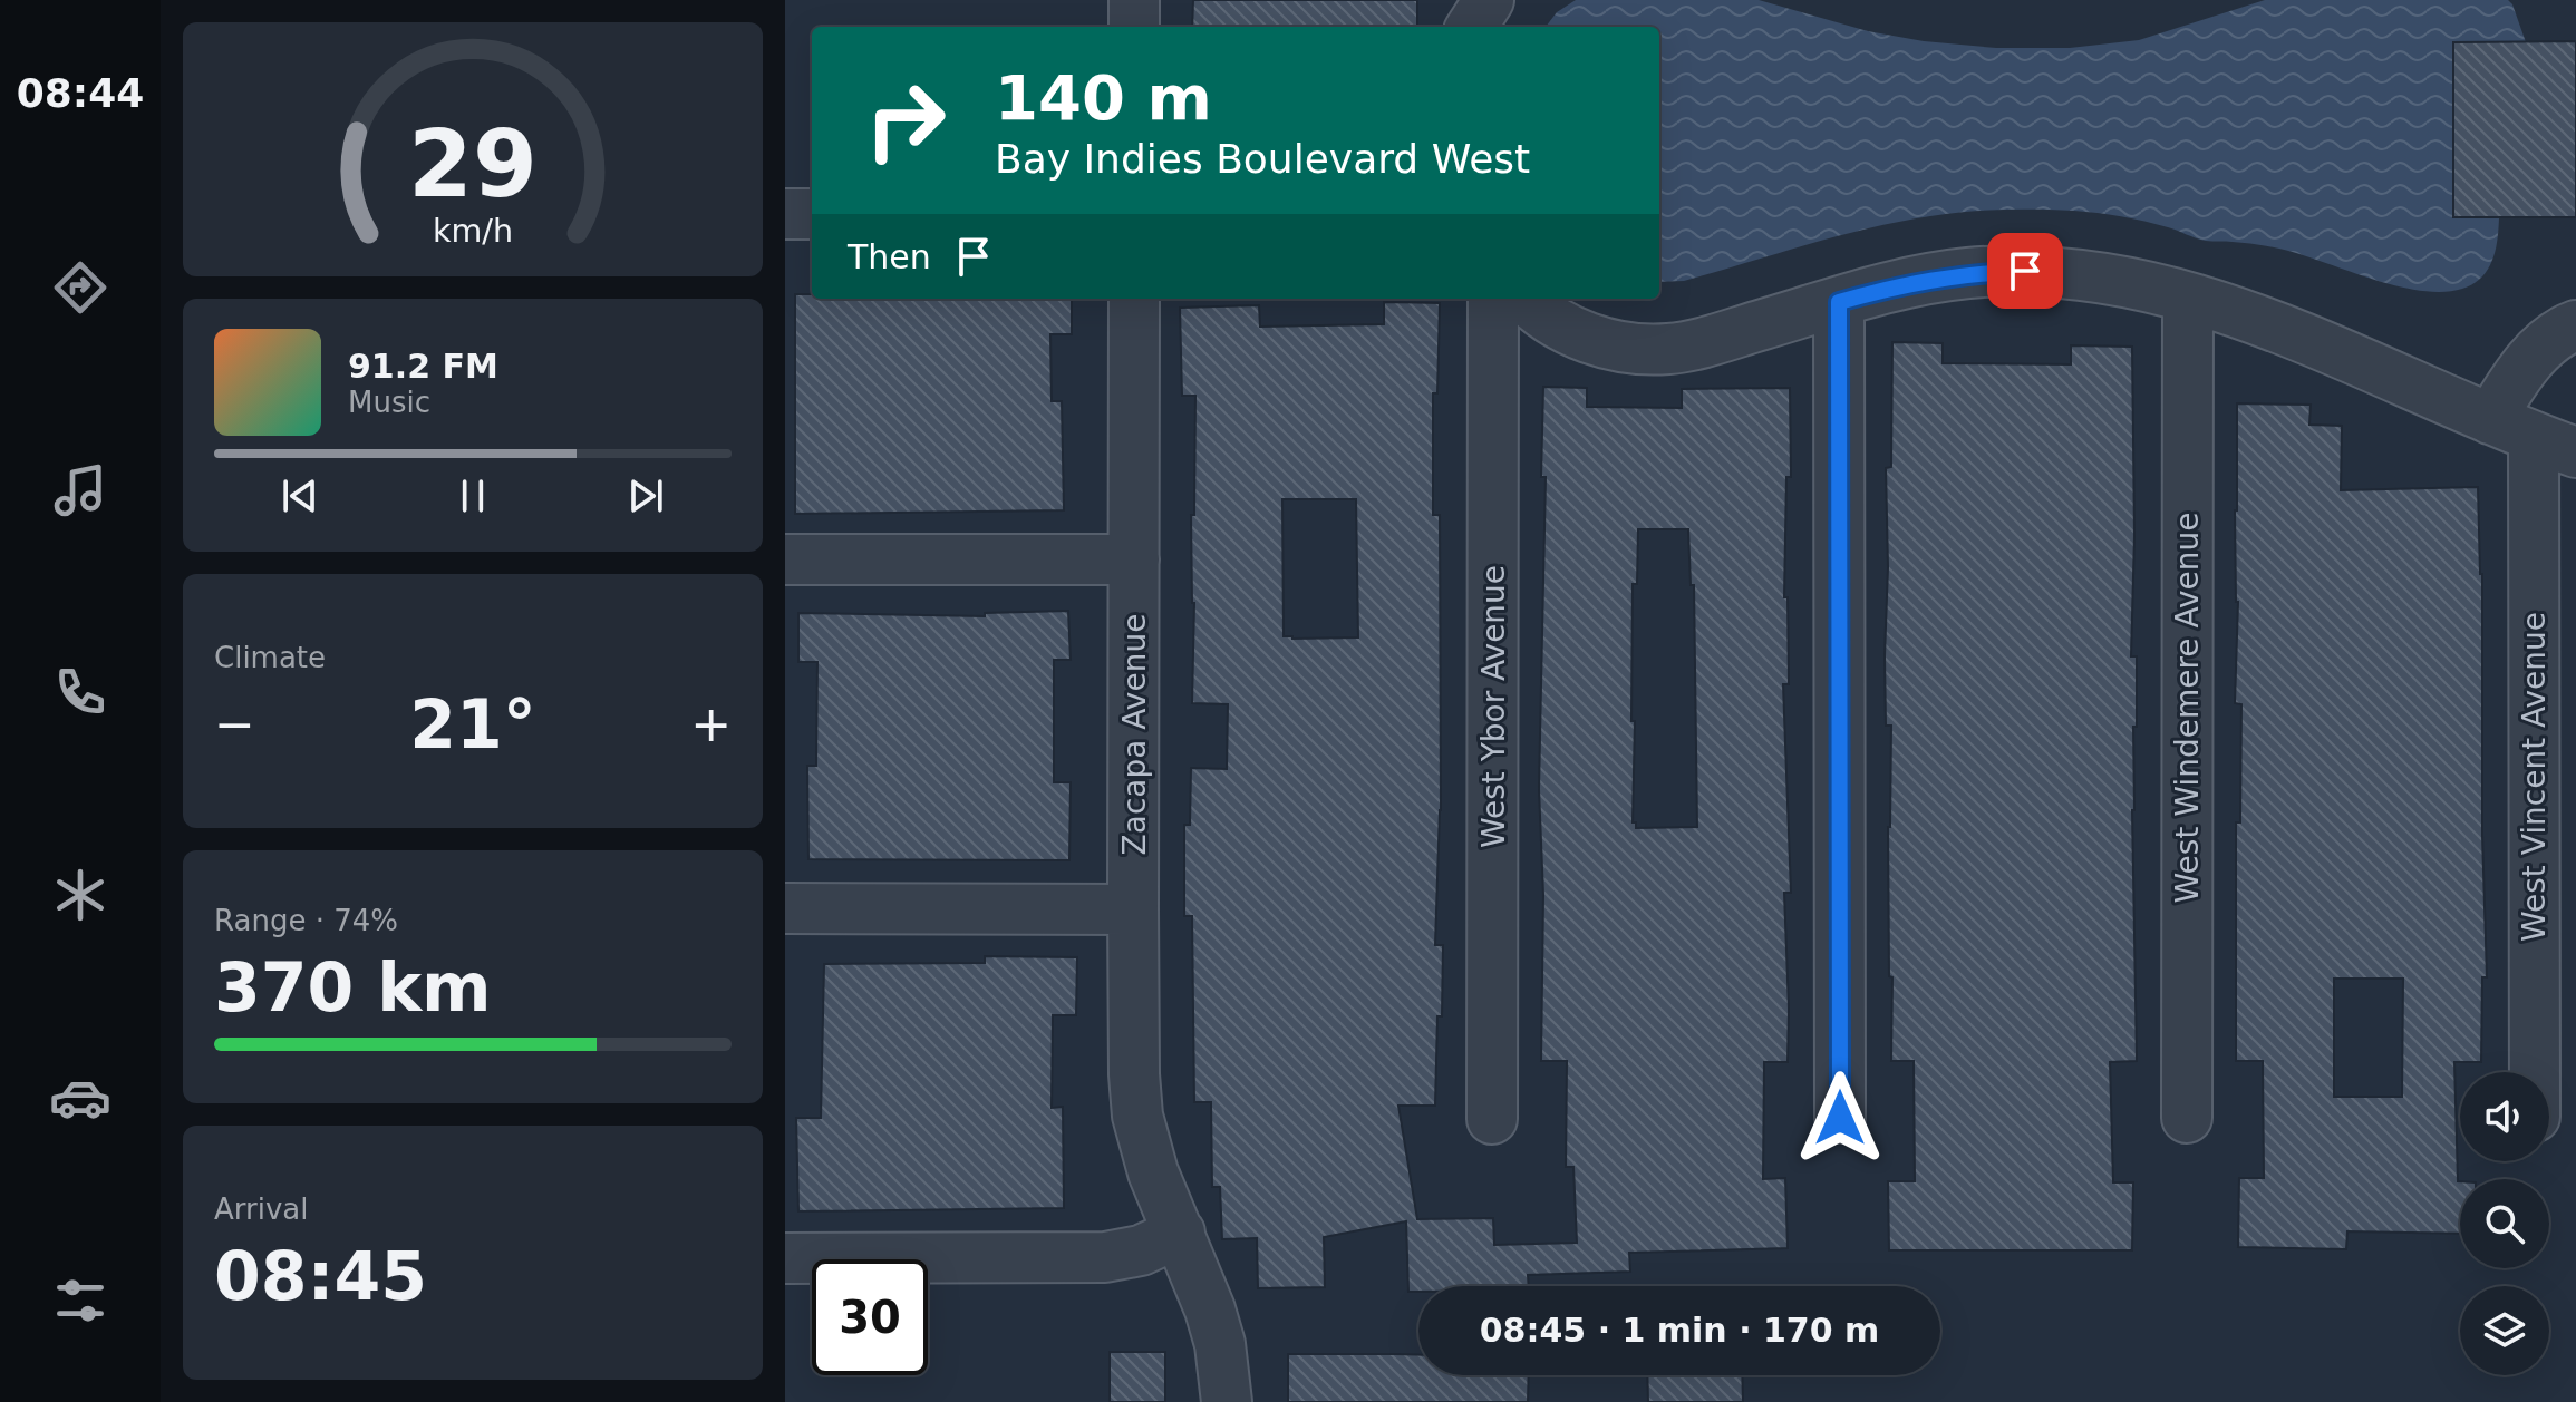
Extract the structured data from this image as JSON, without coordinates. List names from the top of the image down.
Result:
{
  "streets": {
    "street": [
      "West Ybor Avenue",
      "West Windemere Avenue",
      "Zacapa Avenue",
      "West Vincent Avenue"
    ]
  },
  "page": {
    "tabs": "08:44",
    "turn": ["140 m", "Bay Indies Boulevard West"],
    "then": "Then",
    "song": ["91.2 FM", "Music"],
    "tile": [
      "Climate",
      ["Range · 74%", "370 km"],
      ["Arrival", "08:45"]
    ],
    "heat": ["−", "21°", "+"],
    "limit": "30",
    "trip": "08:45 · 1 min · 170 m",
    "gauge": ["29", "km/h"]
  }
}
